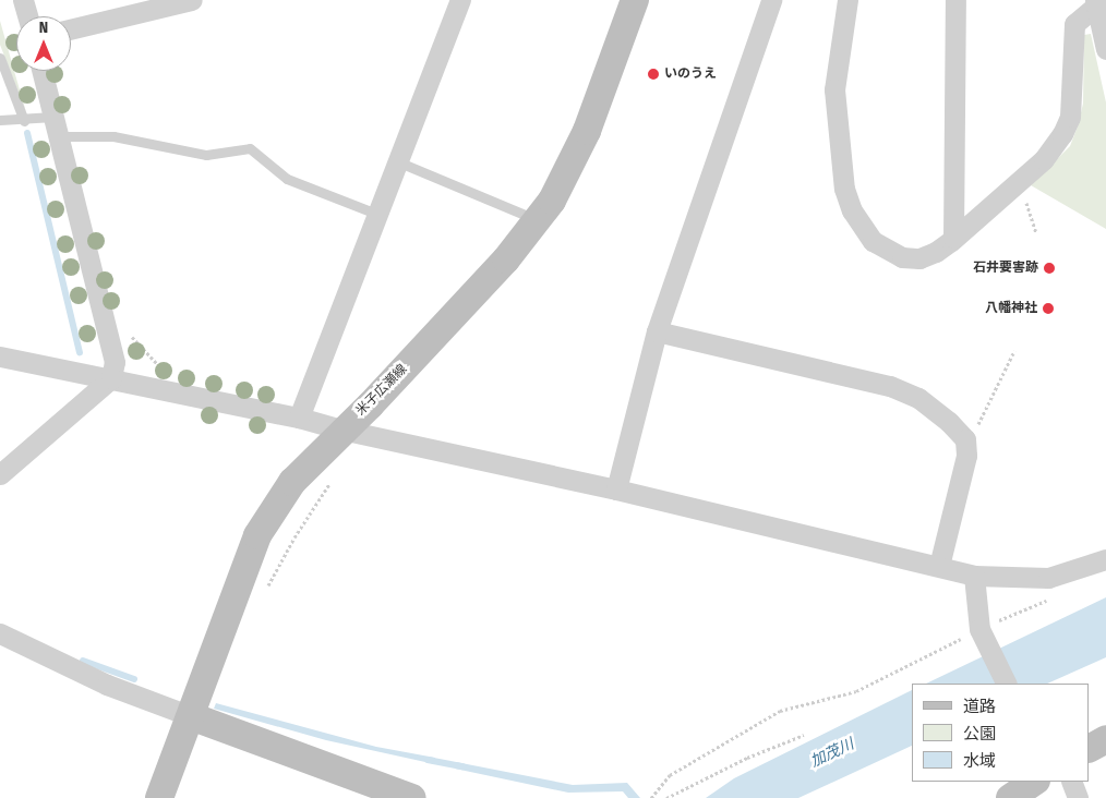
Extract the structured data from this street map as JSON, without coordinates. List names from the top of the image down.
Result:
{
  "streets": {
    "main road": ["米子広瀬線"]
  },
  "water": ["加茂川"],
  "places": ["いのうえ", "石井要害跡", "八幡神社"],
  "legend": ["道路", "公園", "水域"],
  "north": "top"
}
